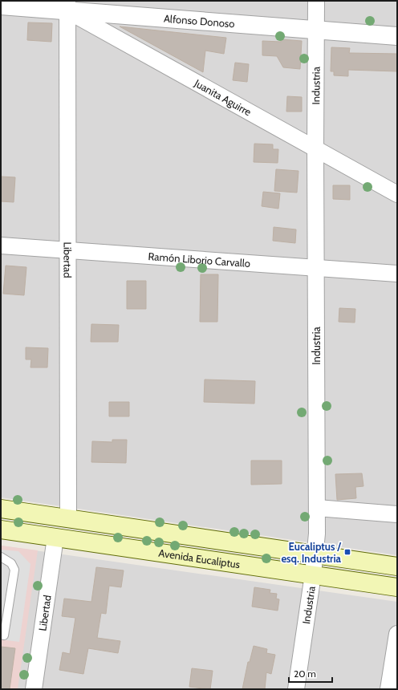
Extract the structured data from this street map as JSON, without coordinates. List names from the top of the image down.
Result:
{
  "streets": {
    "main road": ["Avenida Eucaliptus"],
    "street": [
      "Alfonso Donoso",
      "Industria",
      "Juanita Aguirre",
      "Libertad",
      "Ramón Liborio Carvallo"
    ]
  },
  "crossings": [
    ["Alfonso Donoso", "Industria"],
    ["Alfonso Donoso", "Juanita Aguirre"],
    ["Alfonso Donoso", "Libertad"],
    ["Industria", "Juanita Aguirre"],
    ["Industria", "Ramón Liborio Carvallo"],
    ["Industria", "Avenida Eucaliptus"],
    ["Juanita Aguirre", "Libertad"],
    ["Libertad", "Ramón Liborio Carvallo"],
    ["Libertad", "Avenida Eucaliptus"]
  ],
  "places": {
    "transit": ["Eucaliptus / esq. Industria"]
  },
  "scale_bar": "20 m"
}
